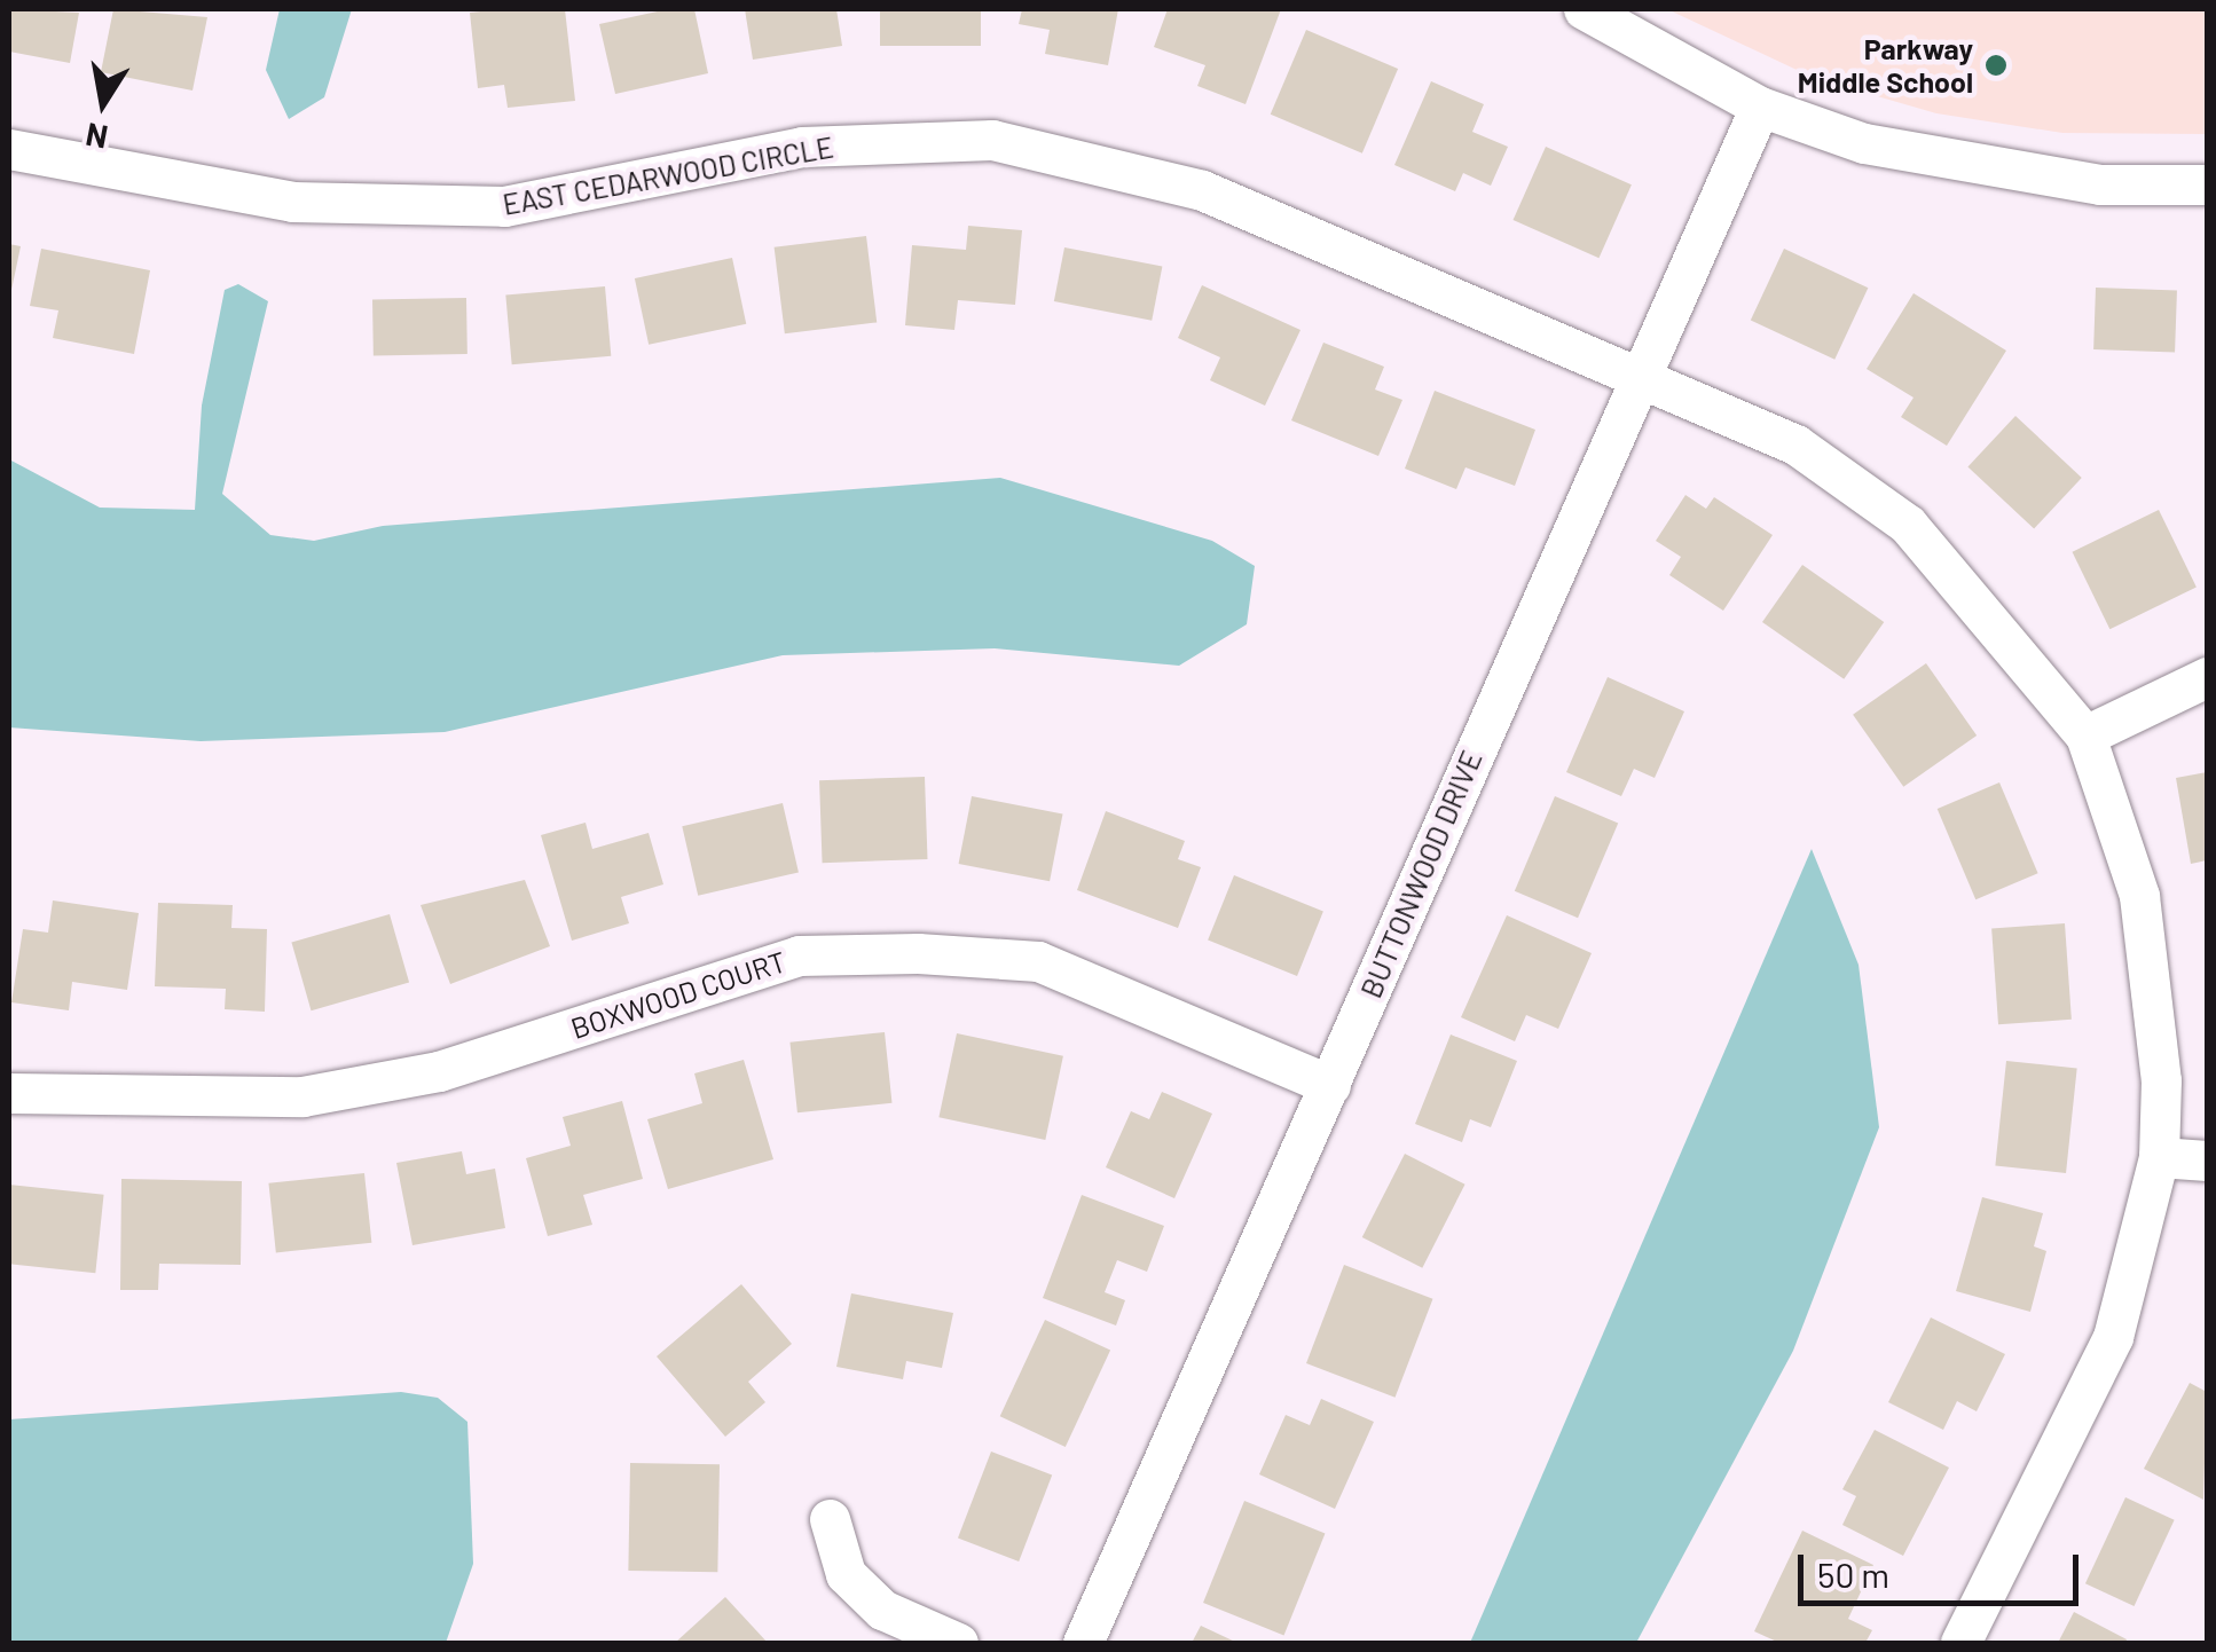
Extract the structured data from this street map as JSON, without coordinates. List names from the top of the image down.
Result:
{
  "streets": {
    "street": ["EAST CEDARWOOD CIRCLE", "BUTTONWOOD DRIVE", "BOXWOOD COURT"]
  },
  "crossings": [
    ["EAST CEDARWOOD CIRCLE", "BUTTONWOOD DRIVE"],
    ["BUTTONWOOD DRIVE", "BOXWOOD COURT"]
  ],
  "places": ["Parkway Middle School"],
  "scale_bar": "50 m",
  "north": "bottom"
}
